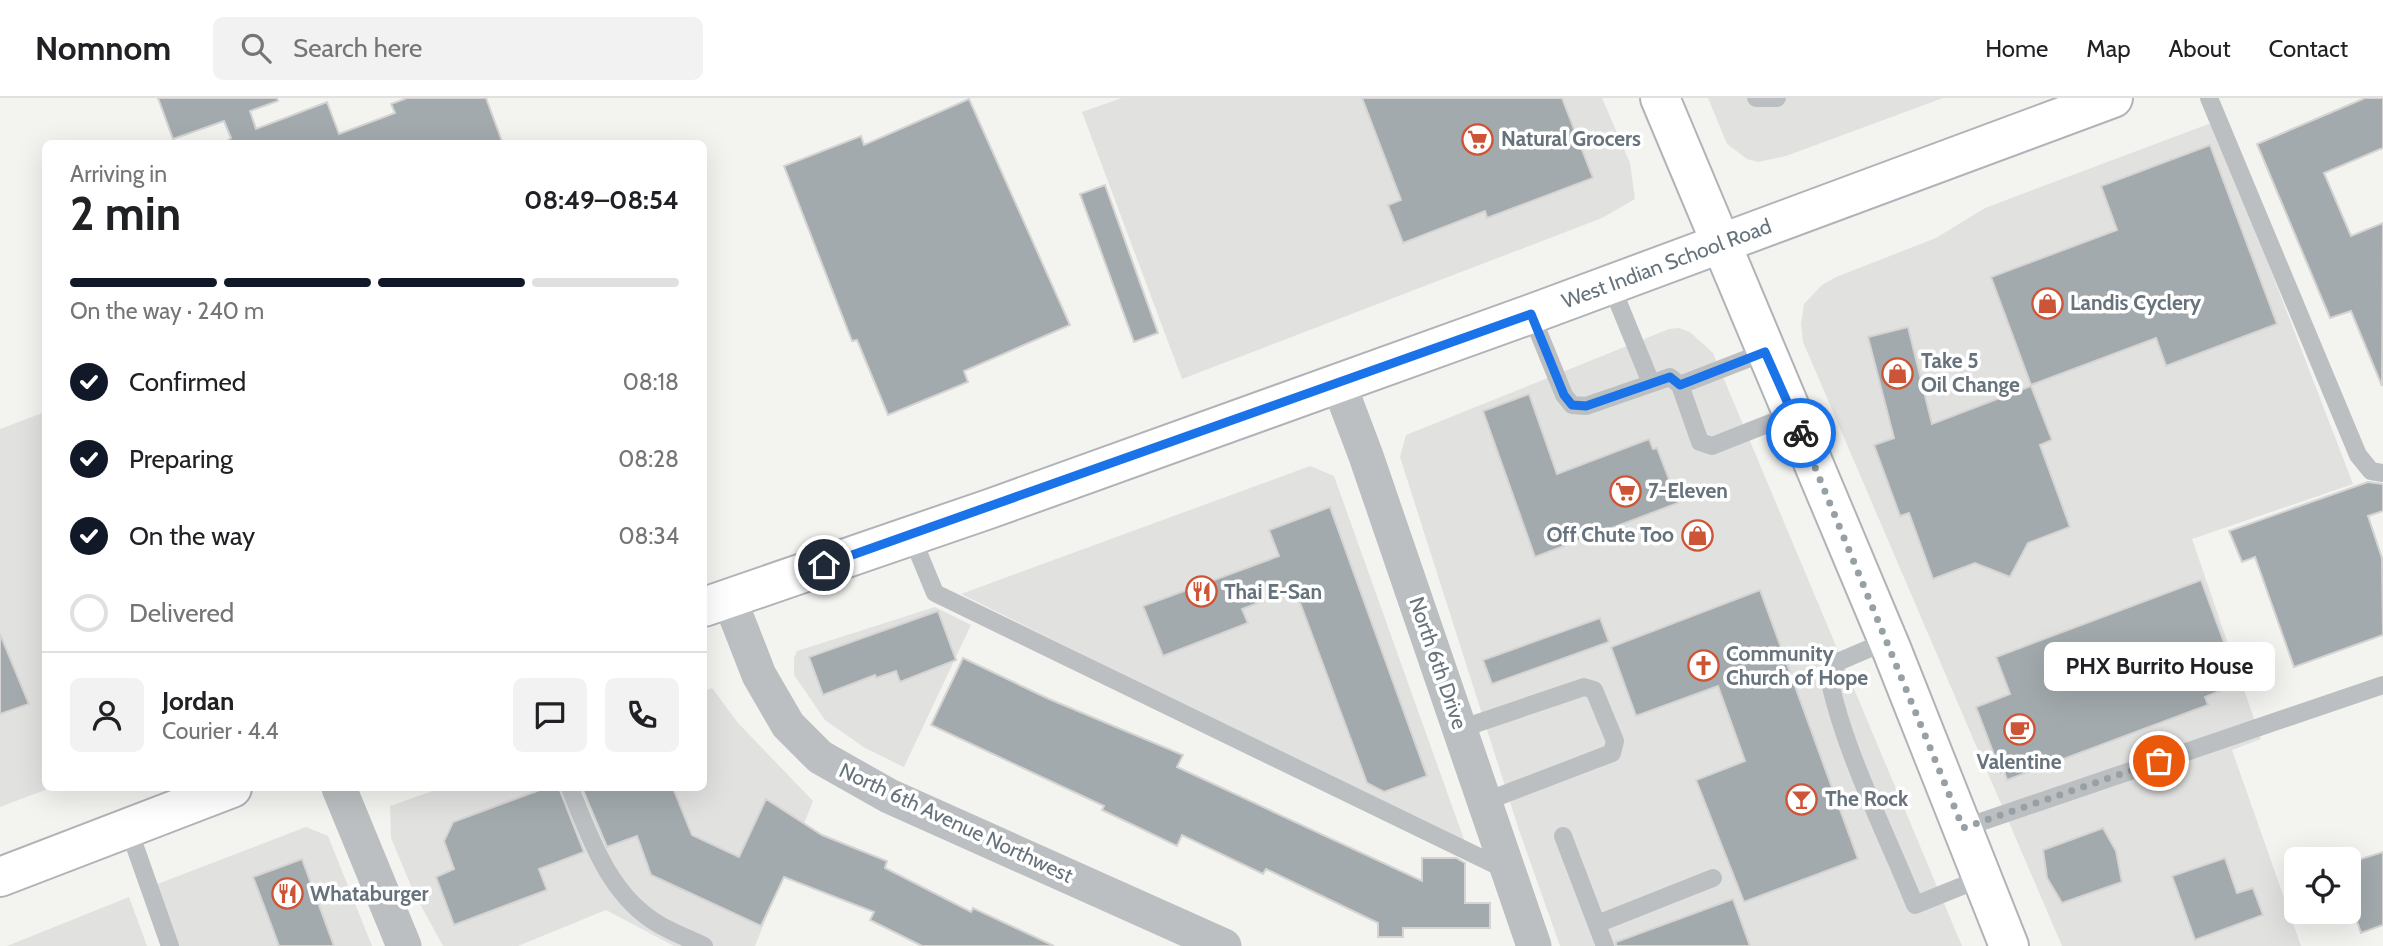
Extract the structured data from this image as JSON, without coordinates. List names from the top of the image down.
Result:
{
  "streets": {
    "main road": ["West Indian School Road"],
    "street": ["North 6th Drive", "North 6th Avenue Northwest"]
  },
  "crossings": [
    ["West Indian School Road", "North 6th Drive"],
    ["West Indian School Road", "North 6th Avenue Northwest"]
  ],
  "places": {
    "supermarket": ["Natural Grocers", "7-Eleven"],
    "shop": ["Landis Cyclery", "Take 5 Oil Change", "Off Chute Too"],
    "restaurant": ["Thai E-San", "Whataburger"],
    "church": ["Community Church of Hope"],
    "cafe": ["Valentine"],
    "other": ["PHX Burrito House"],
    "bar": ["The Rock"]
  },
  "page": {
    "header": "Nomnom",
    "search": "Search here",
    "nav": [
      "Home",
      "Map",
      "About",
      "Contact"
    ],
    "heading": ["2 min", "Arriving in", "08:49–08:54"],
    "panel": ["Jordan", "Courier · 4.4"],
    "bar": "On the way · 240 m",
    "list": [
      ["Confirmed", "08:18"],
      ["Preparing", "08:28"],
      ["On the way", "08:34"],
      "Delivered"
    ],
    "bubble": "PHX Burrito House"
  }
}
